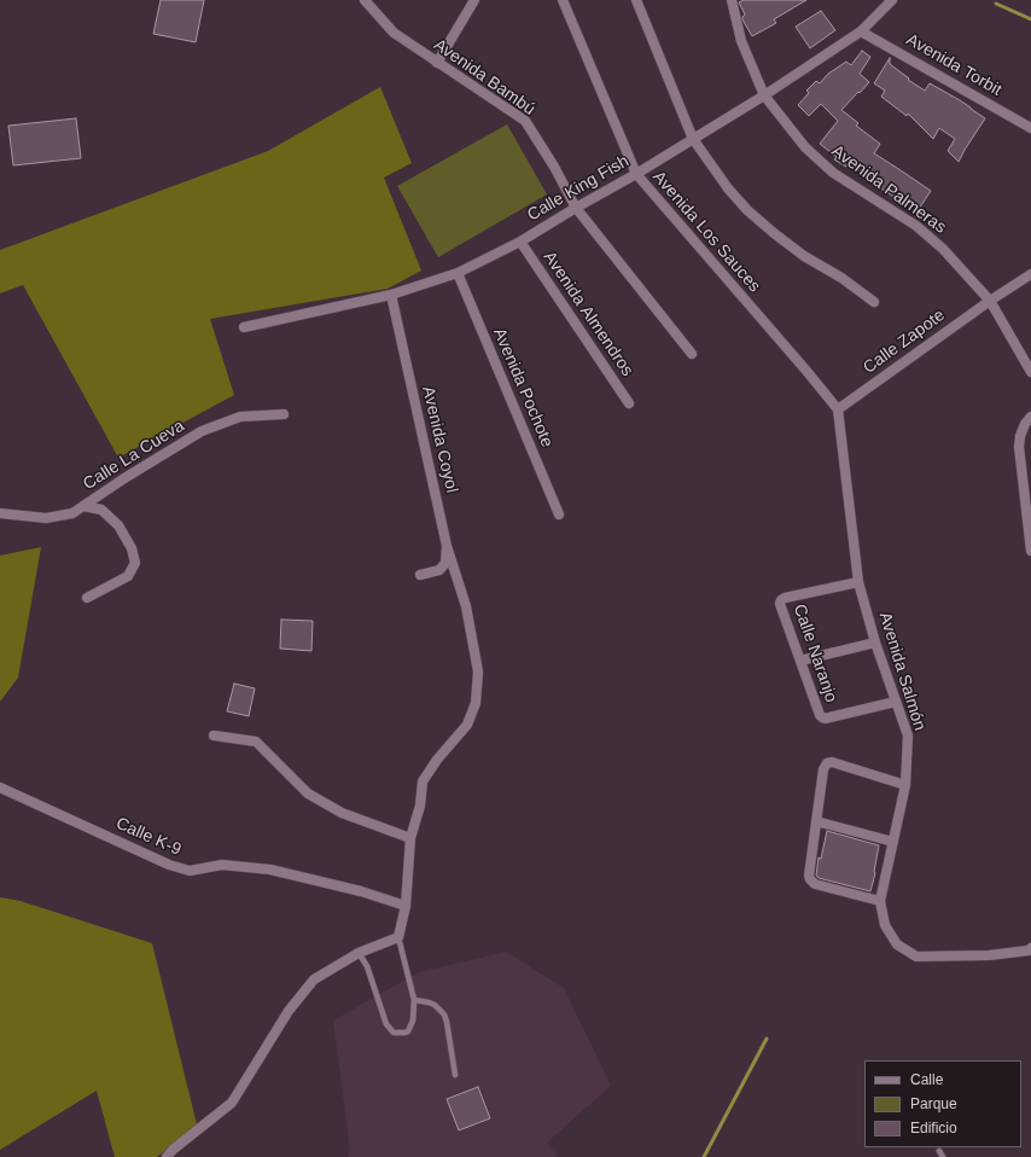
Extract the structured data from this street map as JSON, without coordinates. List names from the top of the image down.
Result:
{
  "streets": {
    "street": [
      "Avenida Torbit",
      "Avenida Bambú",
      "Calle King Fish",
      "Avenida Palmeras",
      "Avenida Los Sauces",
      "Avenida Almendros",
      "Calle Zapote",
      "Avenida Pochote",
      "Avenida Coyol",
      "Calle La Cueva",
      "Calle Naranjo",
      "Avenida Salmón",
      "Calle K-9"
    ]
  },
  "crossings": [
    ["Avenida Torbit", "Calle King Fish"],
    ["Avenida Bambú", "Calle King Fish"],
    ["Calle King Fish", "Avenida Palmeras"],
    ["Calle King Fish", "Avenida Los Sauces"],
    ["Calle King Fish", "Avenida Almendros"],
    ["Calle King Fish", "Avenida Pochote"],
    ["Calle King Fish", "Avenida Coyol"],
    ["Avenida Palmeras", "Calle Zapote"],
    ["Avenida Los Sauces", "Calle Zapote"],
    ["Avenida Los Sauces", "Avenida Salmón"],
    ["Calle Zapote", "Avenida Salmón"],
    ["Calle Naranjo", "Avenida Salmón"]
  ],
  "legend": ["Calle", "Parque", "Edificio"]
}
